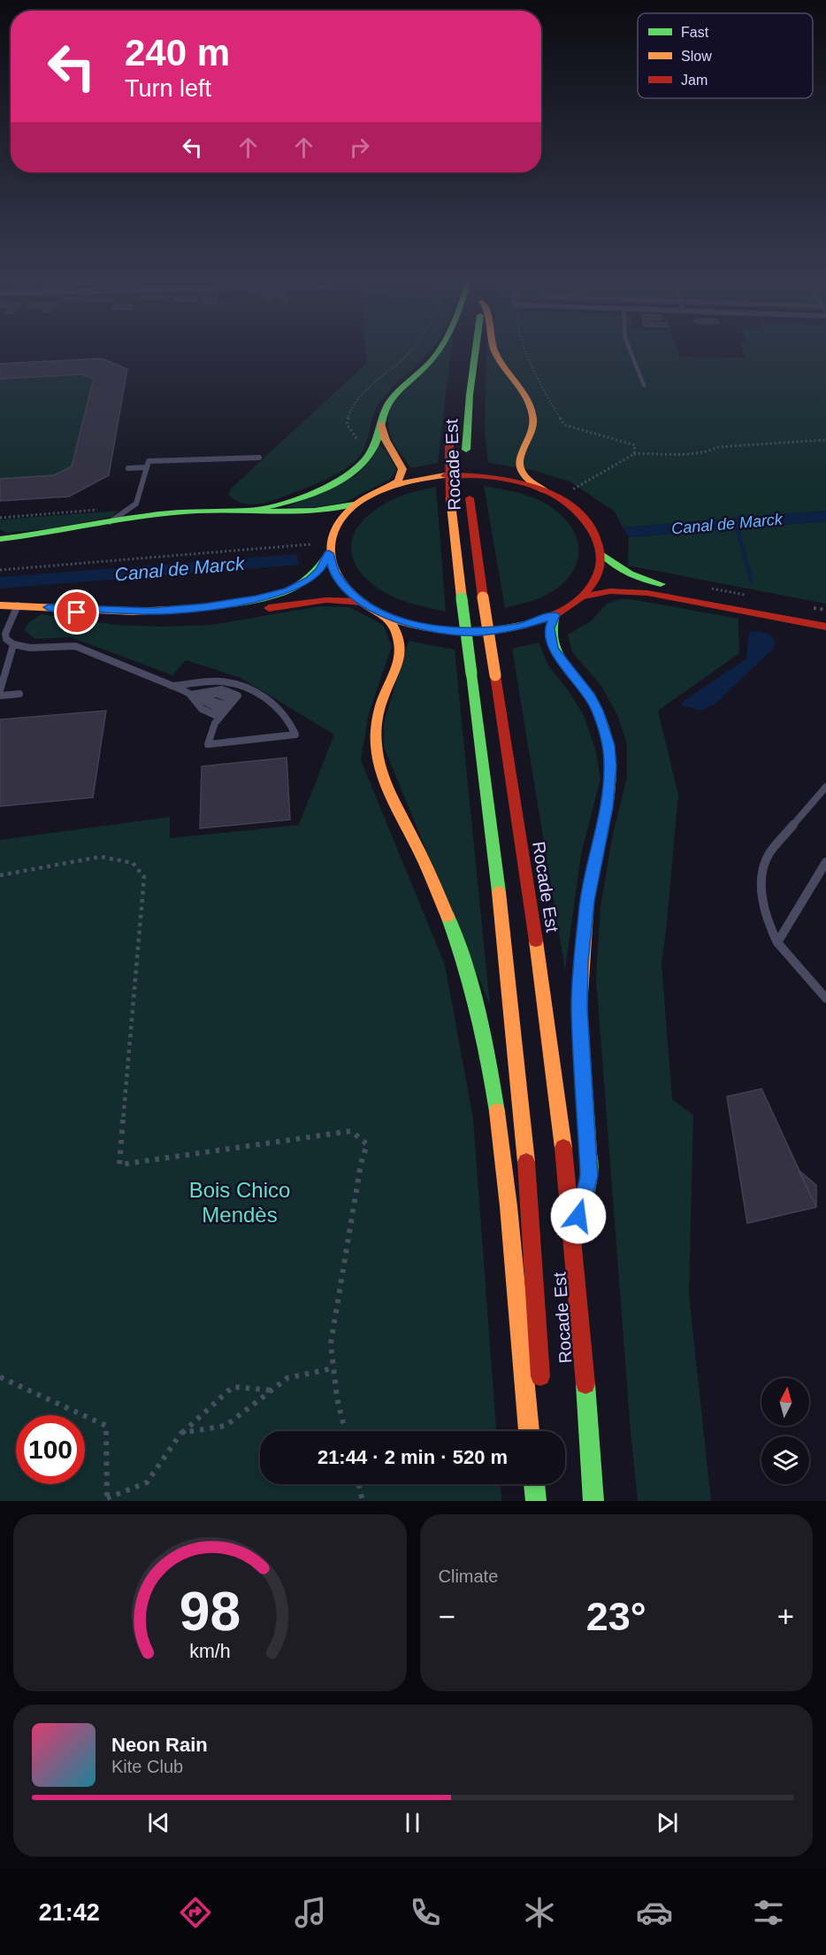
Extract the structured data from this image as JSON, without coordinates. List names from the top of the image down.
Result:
{
  "streets": {
    "main road": ["Rocade Est"]
  },
  "water": ["Canal de Marck"],
  "parks": ["Bois Chico Mendès"],
  "legend": ["Fast", "Slow", "Jam"],
  "north": "top",
  "page": {
    "turn": ["240 m", "Turn left"],
    "limit": "100",
    "trip": "21:44 · 2 min · 520 m",
    "tile": "Climate",
    "heat": ["−", "23°", "+"],
    "song": ["Neon Rain", "Kite Club"],
    "tabs": "21:42",
    "gauge": ["98", "km/h"]
  }
}
